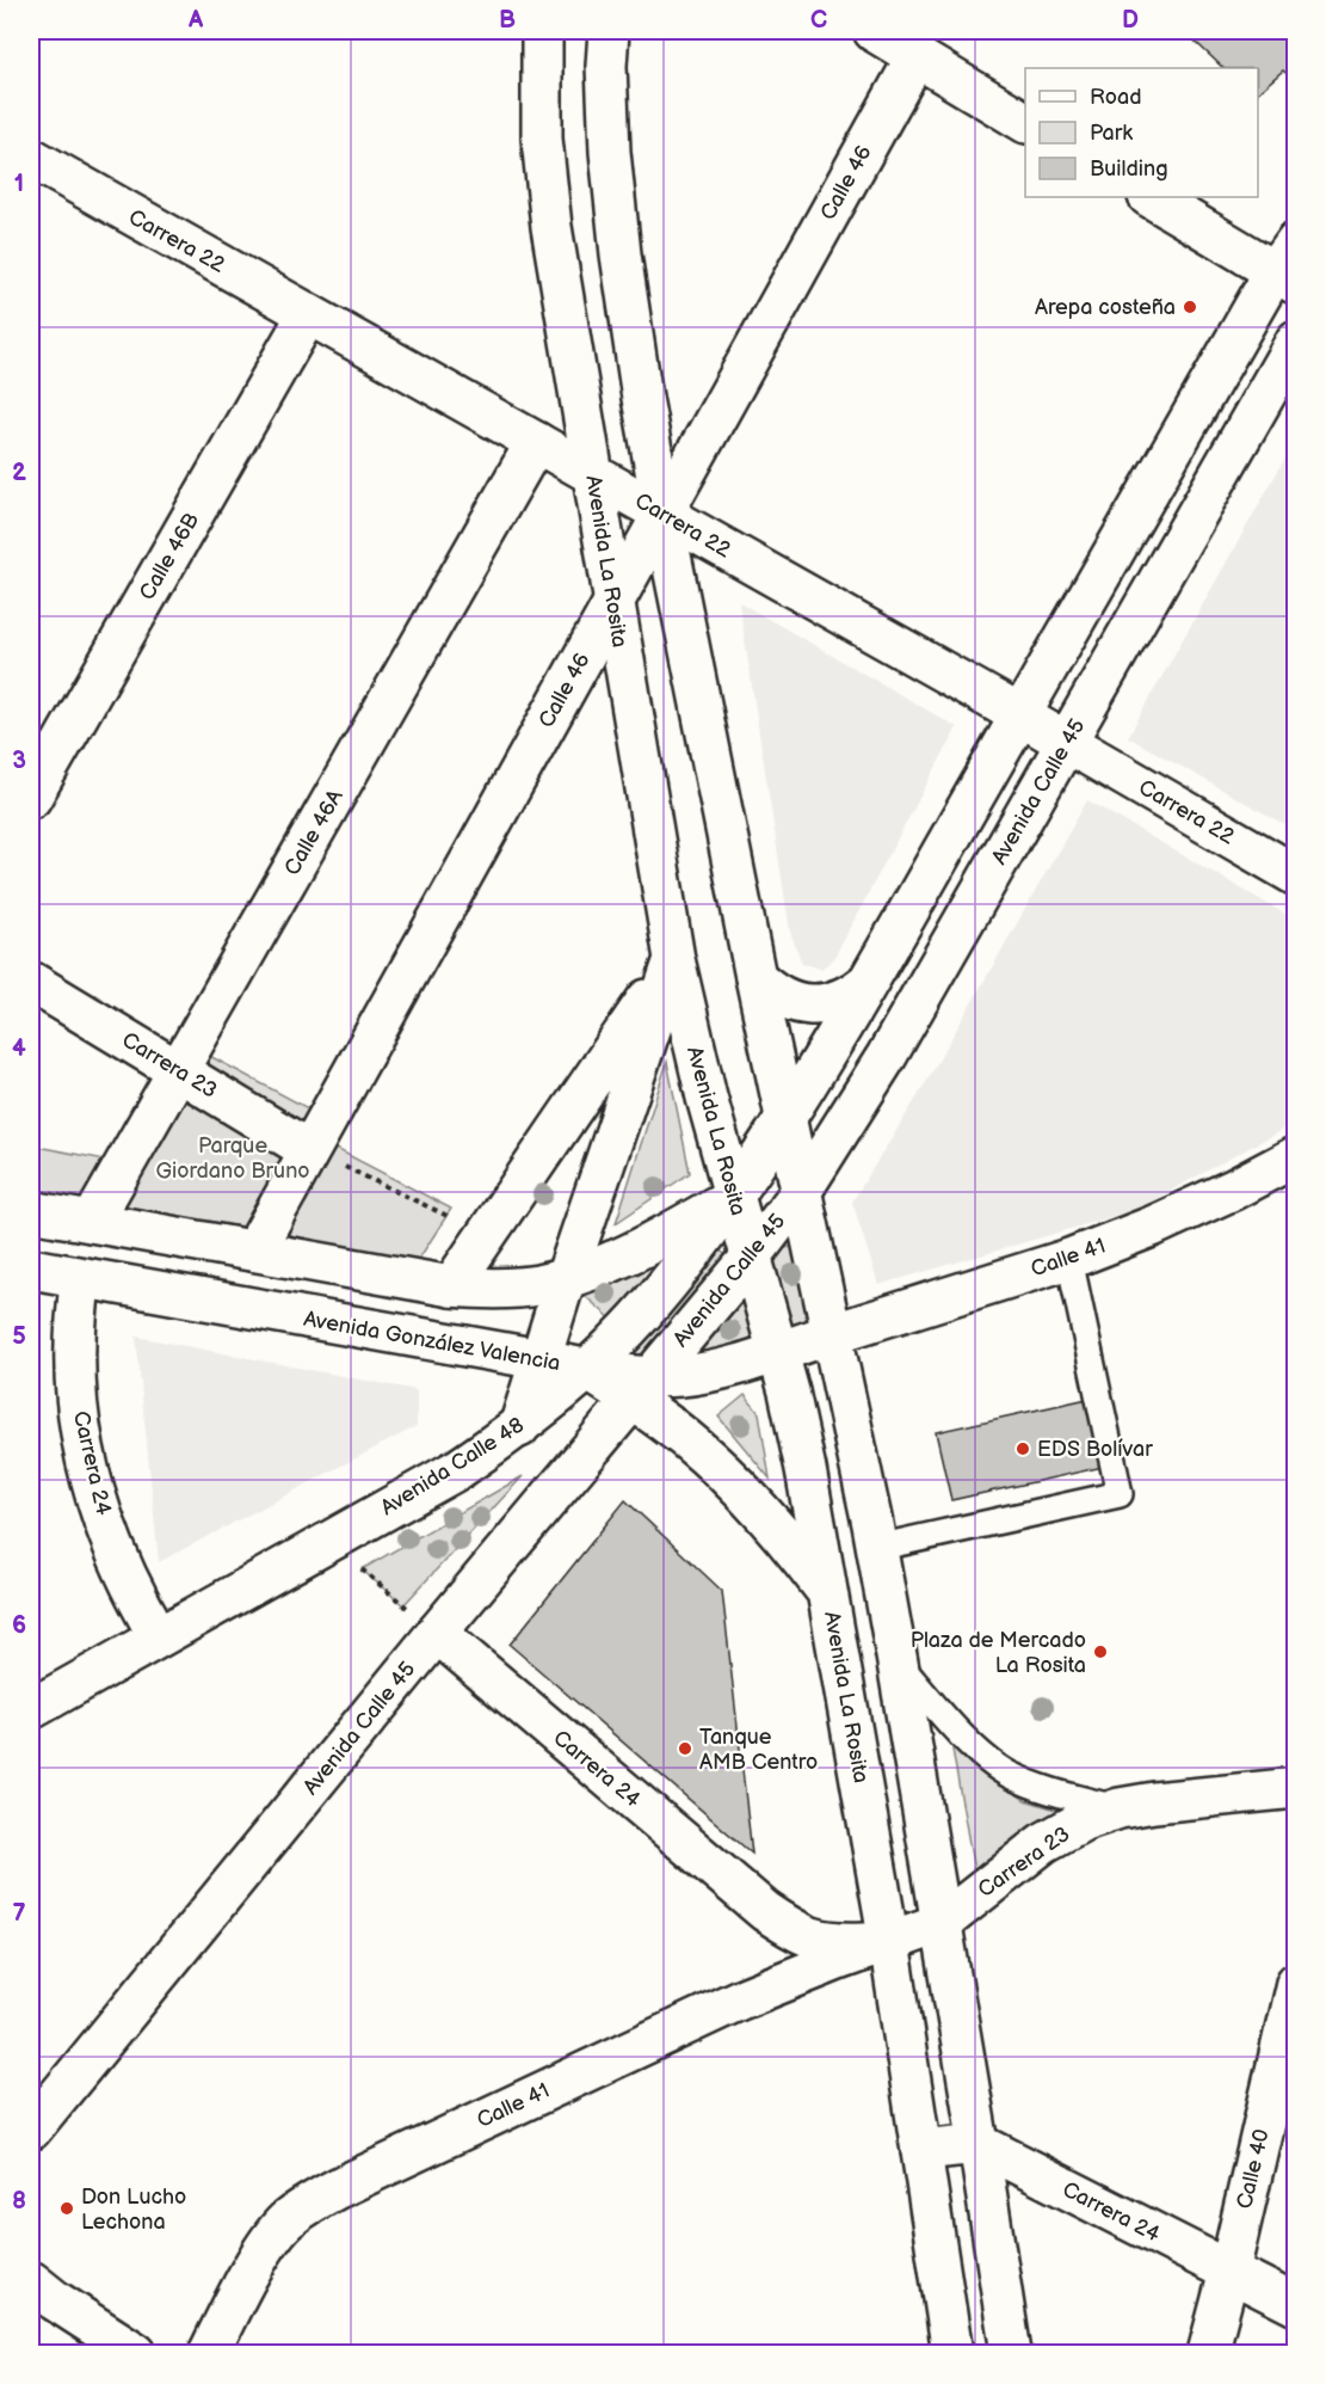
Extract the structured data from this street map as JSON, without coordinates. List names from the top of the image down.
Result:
{
  "streets": {
    "main road": [
      "Calle 46",
      "Carrera 22",
      "Calle 46B",
      "Avenida La Rosita",
      "Avenida Calle 45",
      "Calle 46A",
      "Carrera 23",
      "Calle 41",
      "Avenida González Valencia",
      "Carrera 24",
      "Avenida Calle 48",
      "Calle 40"
    ]
  },
  "crossings": [
    ["Calle 46", "Carrera 22"],
    ["Calle 46", "Avenida La Rosita"],
    ["Calle 46", "Carrera 23"],
    ["Carrera 22", "Calle 46B"],
    ["Carrera 22", "Avenida La Rosita"],
    ["Carrera 22", "Avenida Calle 45"],
    ["Carrera 22", "Calle 46A"],
    ["Avenida La Rosita", "Avenida Calle 45"],
    ["Avenida La Rosita", "Carrera 23"],
    ["Avenida La Rosita", "Calle 41"],
    ["Avenida La Rosita", "Avenida González Valencia"],
    ["Avenida La Rosita", "Carrera 24"],
    ["Avenida La Rosita", "Avenida Calle 48"],
    ["Avenida Calle 45", "Avenida González Valencia"],
    ["Avenida Calle 45", "Carrera 24"],
    ["Calle 46A", "Carrera 23"],
    ["Carrera 23", "Calle 41"],
    ["Carrera 23", "Carrera 24"],
    ["Calle 41", "Carrera 24"],
    ["Avenida González Valencia", "Carrera 24"],
    ["Avenida González Valencia", "Avenida Calle 48"],
    ["Carrera 24", "Avenida Calle 48"],
    ["Carrera 24", "Calle 40"]
  ],
  "parks": ["Parque Giordano Bruno"],
  "places": [
    "Arepa costeña",
    "EDS Bolívar",
    "Plaza de Mercado La Rosita",
    "Tanque AMB Centro",
    "Don Lucho Lechona"
  ],
  "legend": ["Road", "Park", "Building"],
  "grid": {
    "columns": [
      "A",
      "B",
      "C",
      "D"
    ],
    "rows": [
      "1",
      "2",
      "3",
      "4",
      "5",
      "6",
      "7",
      "8"
    ]
  }
}
